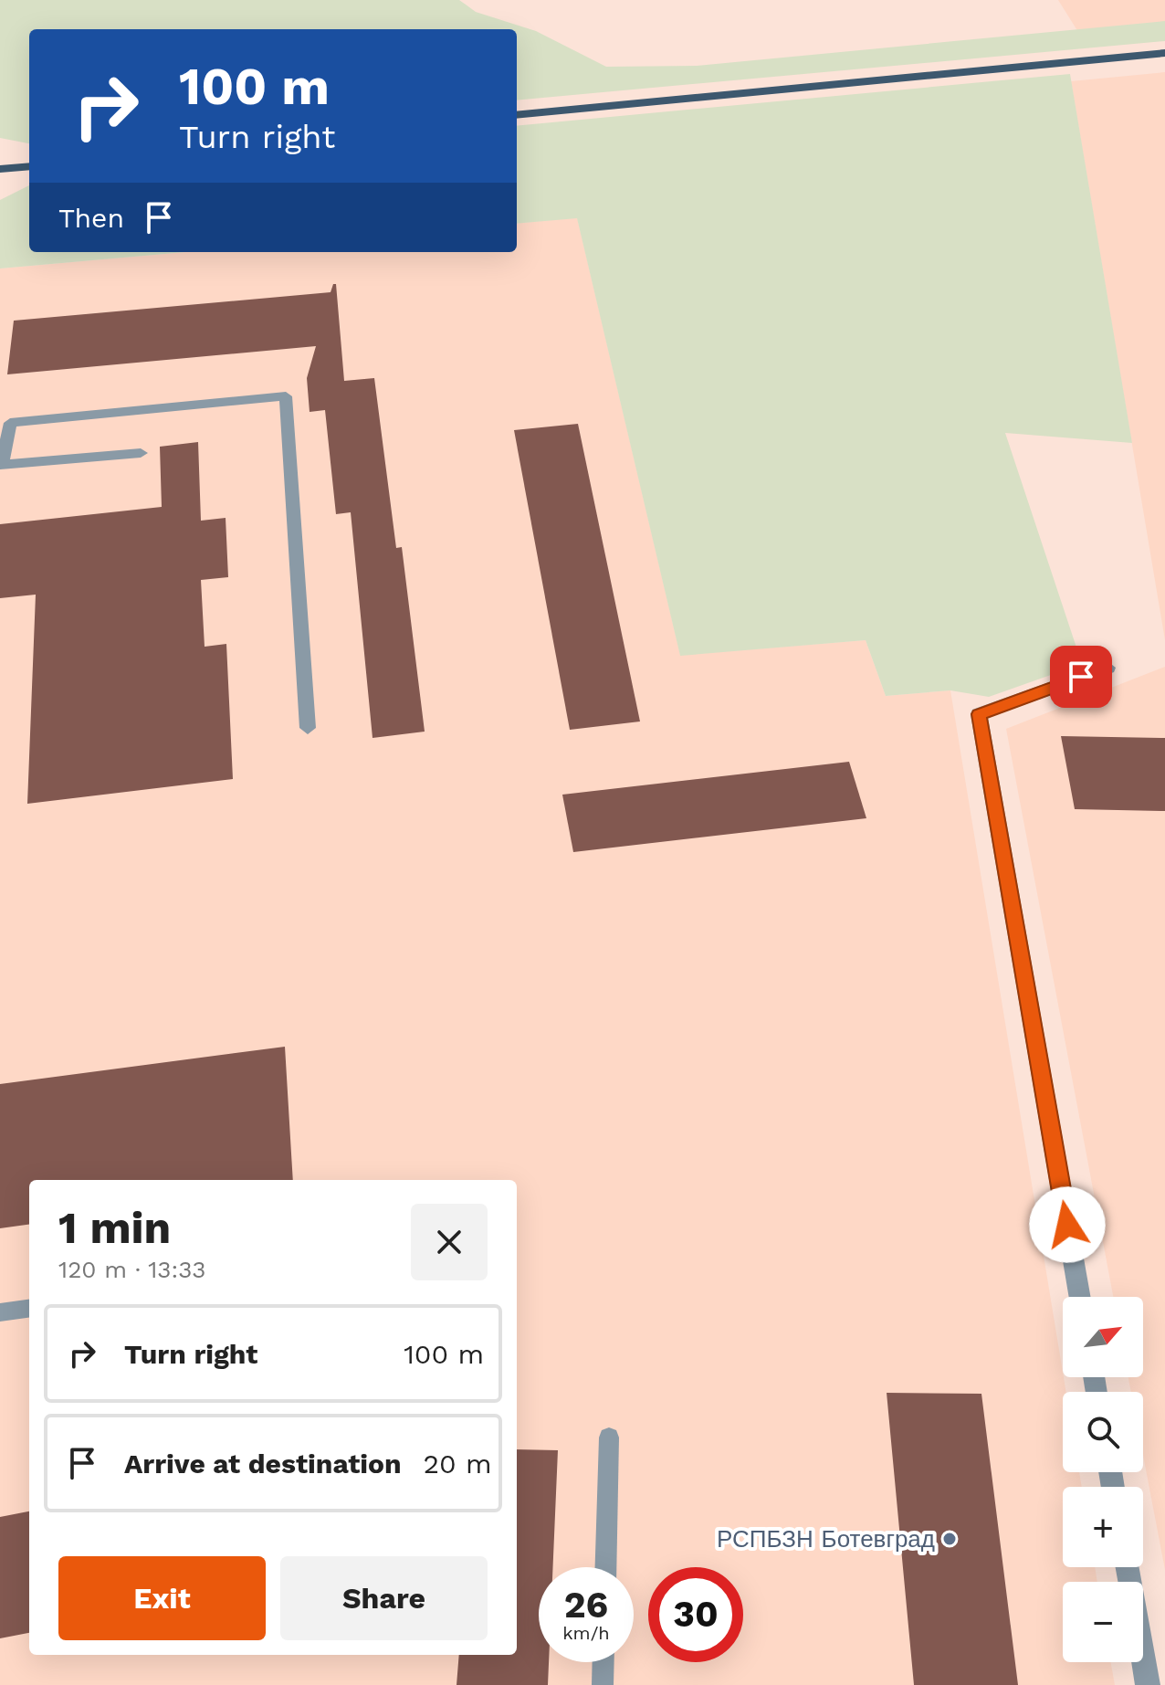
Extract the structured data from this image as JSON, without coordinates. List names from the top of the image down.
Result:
{
  "places": ["РСПБЗН Ботевград"],
  "north": "top right",
  "page": {
    "turn": ["100 m", "Turn right"],
    "then": "Then",
    "heading": ["1 min", "120 m · 13:33"],
    "map_buttons": ["+", "−"],
    "list": [
      {
        "name": "Turn right",
        "value": "100 m"
      },
      {
        "name": "Arrive at destination",
        "value": "20 m"
      }
    ],
    "buttons": ["Exit", "Share"],
    "speed": "26 km/h",
    "limit": "30"
  }
}
